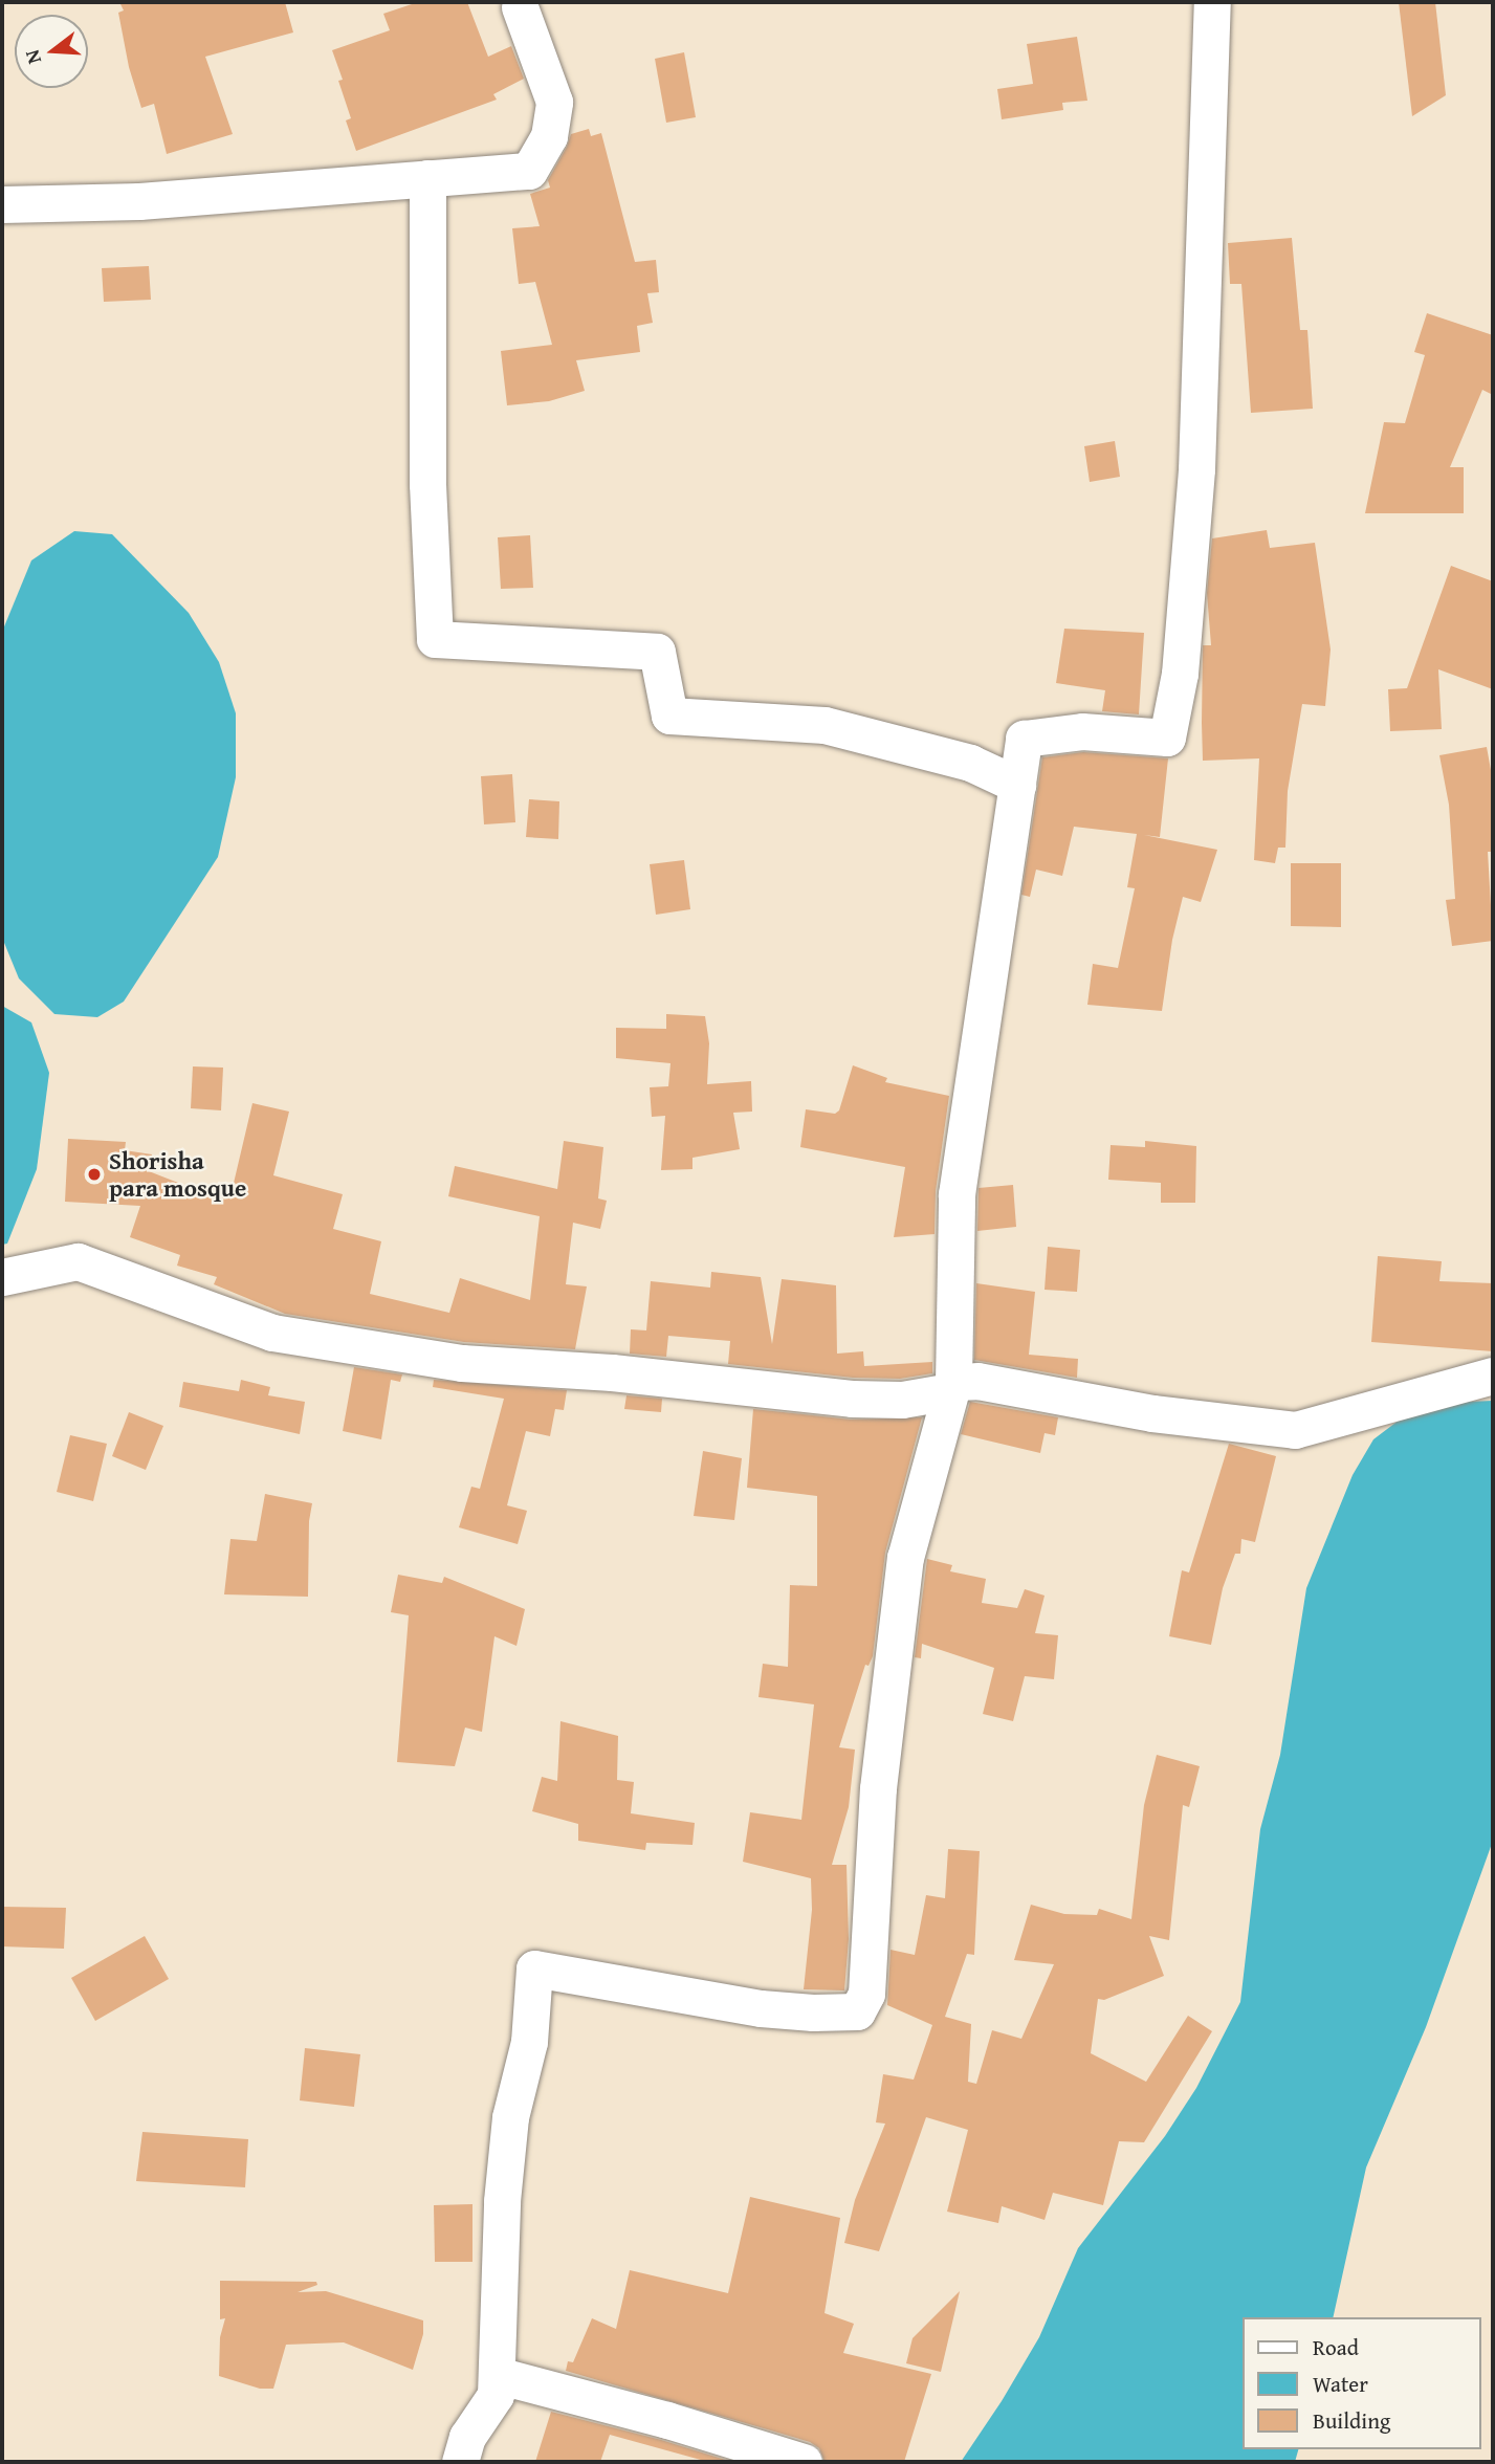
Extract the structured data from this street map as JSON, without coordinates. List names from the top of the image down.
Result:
{
  "places": ["Shorisha para mosque"],
  "legend": ["Road", "Water", "Building"],
  "north": "left"
}
